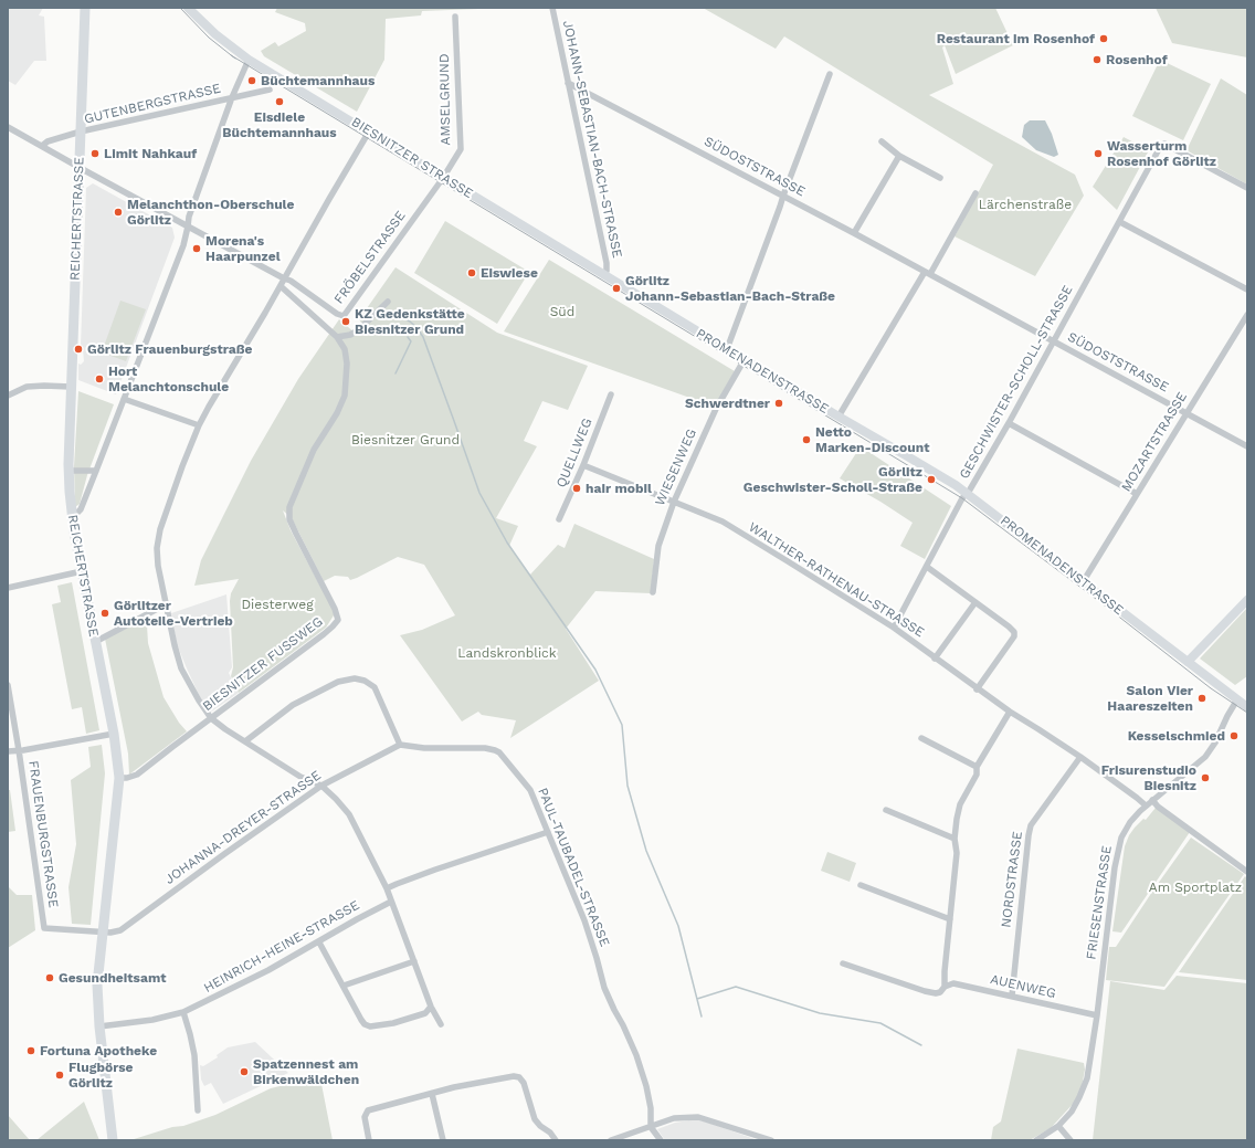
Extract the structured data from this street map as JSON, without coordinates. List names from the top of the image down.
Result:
{
  "streets": {
    "main road": ["BIESNITZER STRASSE", "REICHERTSTRASSE", "PROMENADENSTRASSE"],
    "street": [
      "AMSELGRUND",
      "GUTENBERGSTRASSE",
      "JOHANN-SEBASTIAN-BACH-STRASSE",
      "SÜDOSTSTRASSE",
      "FRÖBELSTRASSE",
      "GESCHWISTER-SCHOLL-STRASSE",
      "MOZARTSTRASSE",
      "QUELLWEG",
      "WIESENWEG",
      "WALTHER-RATHENAU-STRASSE",
      "BIESNITZER FUSSWEG",
      "JOHANNA-DREYER-STRASSE",
      "FRAUENBURGSTRASSE",
      "PAUL-TAUBADEL-STRASSE",
      "NORDSTRASSE",
      "FRIESENSTRASSE",
      "HEINRICH-HEINE-STRASSE",
      "AUENWEG"
    ]
  },
  "crossings": [
    ["AMSELGRUND", "BIESNITZER STRASSE"],
    ["AMSELGRUND", "FRÖBELSTRASSE"],
    ["GUTENBERGSTRASSE", "REICHERTSTRASSE"],
    ["JOHANN-SEBASTIAN-BACH-STRASSE", "SÜDOSTSTRASSE"],
    ["JOHANN-SEBASTIAN-BACH-STRASSE", "PROMENADENSTRASSE"],
    ["BIESNITZER STRASSE", "FRÖBELSTRASSE"],
    ["BIESNITZER STRASSE", "PROMENADENSTRASSE"],
    ["SÜDOSTSTRASSE", "GESCHWISTER-SCHOLL-STRASSE"],
    ["SÜDOSTSTRASSE", "MOZARTSTRASSE"],
    ["REICHERTSTRASSE", "BIESNITZER FUSSWEG"],
    ["REICHERTSTRASSE", "JOHANNA-DREYER-STRASSE"],
    ["REICHERTSTRASSE", "FRAUENBURGSTRASSE"],
    ["REICHERTSTRASSE", "HEINRICH-HEINE-STRASSE"],
    ["PROMENADENSTRASSE", "GESCHWISTER-SCHOLL-STRASSE"],
    ["PROMENADENSTRASSE", "MOZARTSTRASSE"],
    ["PROMENADENSTRASSE", "WIESENWEG"],
    ["PROMENADENSTRASSE", "FRIESENSTRASSE"],
    ["GESCHWISTER-SCHOLL-STRASSE", "WALTHER-RATHENAU-STRASSE"],
    ["QUELLWEG", "WALTHER-RATHENAU-STRASSE"],
    ["WIESENWEG", "WALTHER-RATHENAU-STRASSE"],
    ["WALTHER-RATHENAU-STRASSE", "NORDSTRASSE"],
    ["WALTHER-RATHENAU-STRASSE", "FRIESENSTRASSE"],
    ["JOHANNA-DREYER-STRASSE", "FRAUENBURGSTRASSE"],
    ["JOHANNA-DREYER-STRASSE", "PAUL-TAUBADEL-STRASSE"],
    ["NORDSTRASSE", "AUENWEG"],
    ["FRIESENSTRASSE", "AUENWEG"]
  ],
  "parks": [
    "Lärchenstraße",
    "Süd",
    "Biesnitzer Grund",
    "Diesterweg",
    "Landskronblick",
    "Am Sportplatz"
  ],
  "places": [
    "Restaurant im Rosenhof",
    "Rosenhof",
    "Büchtemannhaus",
    "Eisdiele Büchtemannhaus",
    "Limit Nahkauf",
    "Wasserturm Rosenhof Görlitz",
    "Melanchthon-Oberschule Görlitz",
    "Morena's Haarpunzel",
    "Eiswiese",
    "Görlitz Johann-Sebastian-Bach-Straße",
    "KZ Gedenkstätte Biesnitzer Grund",
    "Görlitz Frauenburgstraße",
    "Hort Melanchtonschule",
    "Schwerdtner",
    "Netto Marken-Discount",
    "Görlitz Geschwister-Scholl-Straße",
    "hair mobil",
    "Görlitzer Autoteile-Vertrieb",
    "Salon Vier Haareszeiten",
    "Kesselschmied",
    "Frisurenstudio Biesnitz",
    "Gesundheitsamt",
    "Fortuna Apotheke",
    "Spatzennest am Birkenwäldchen",
    "Flugbörse Görlitz"
  ]
}
